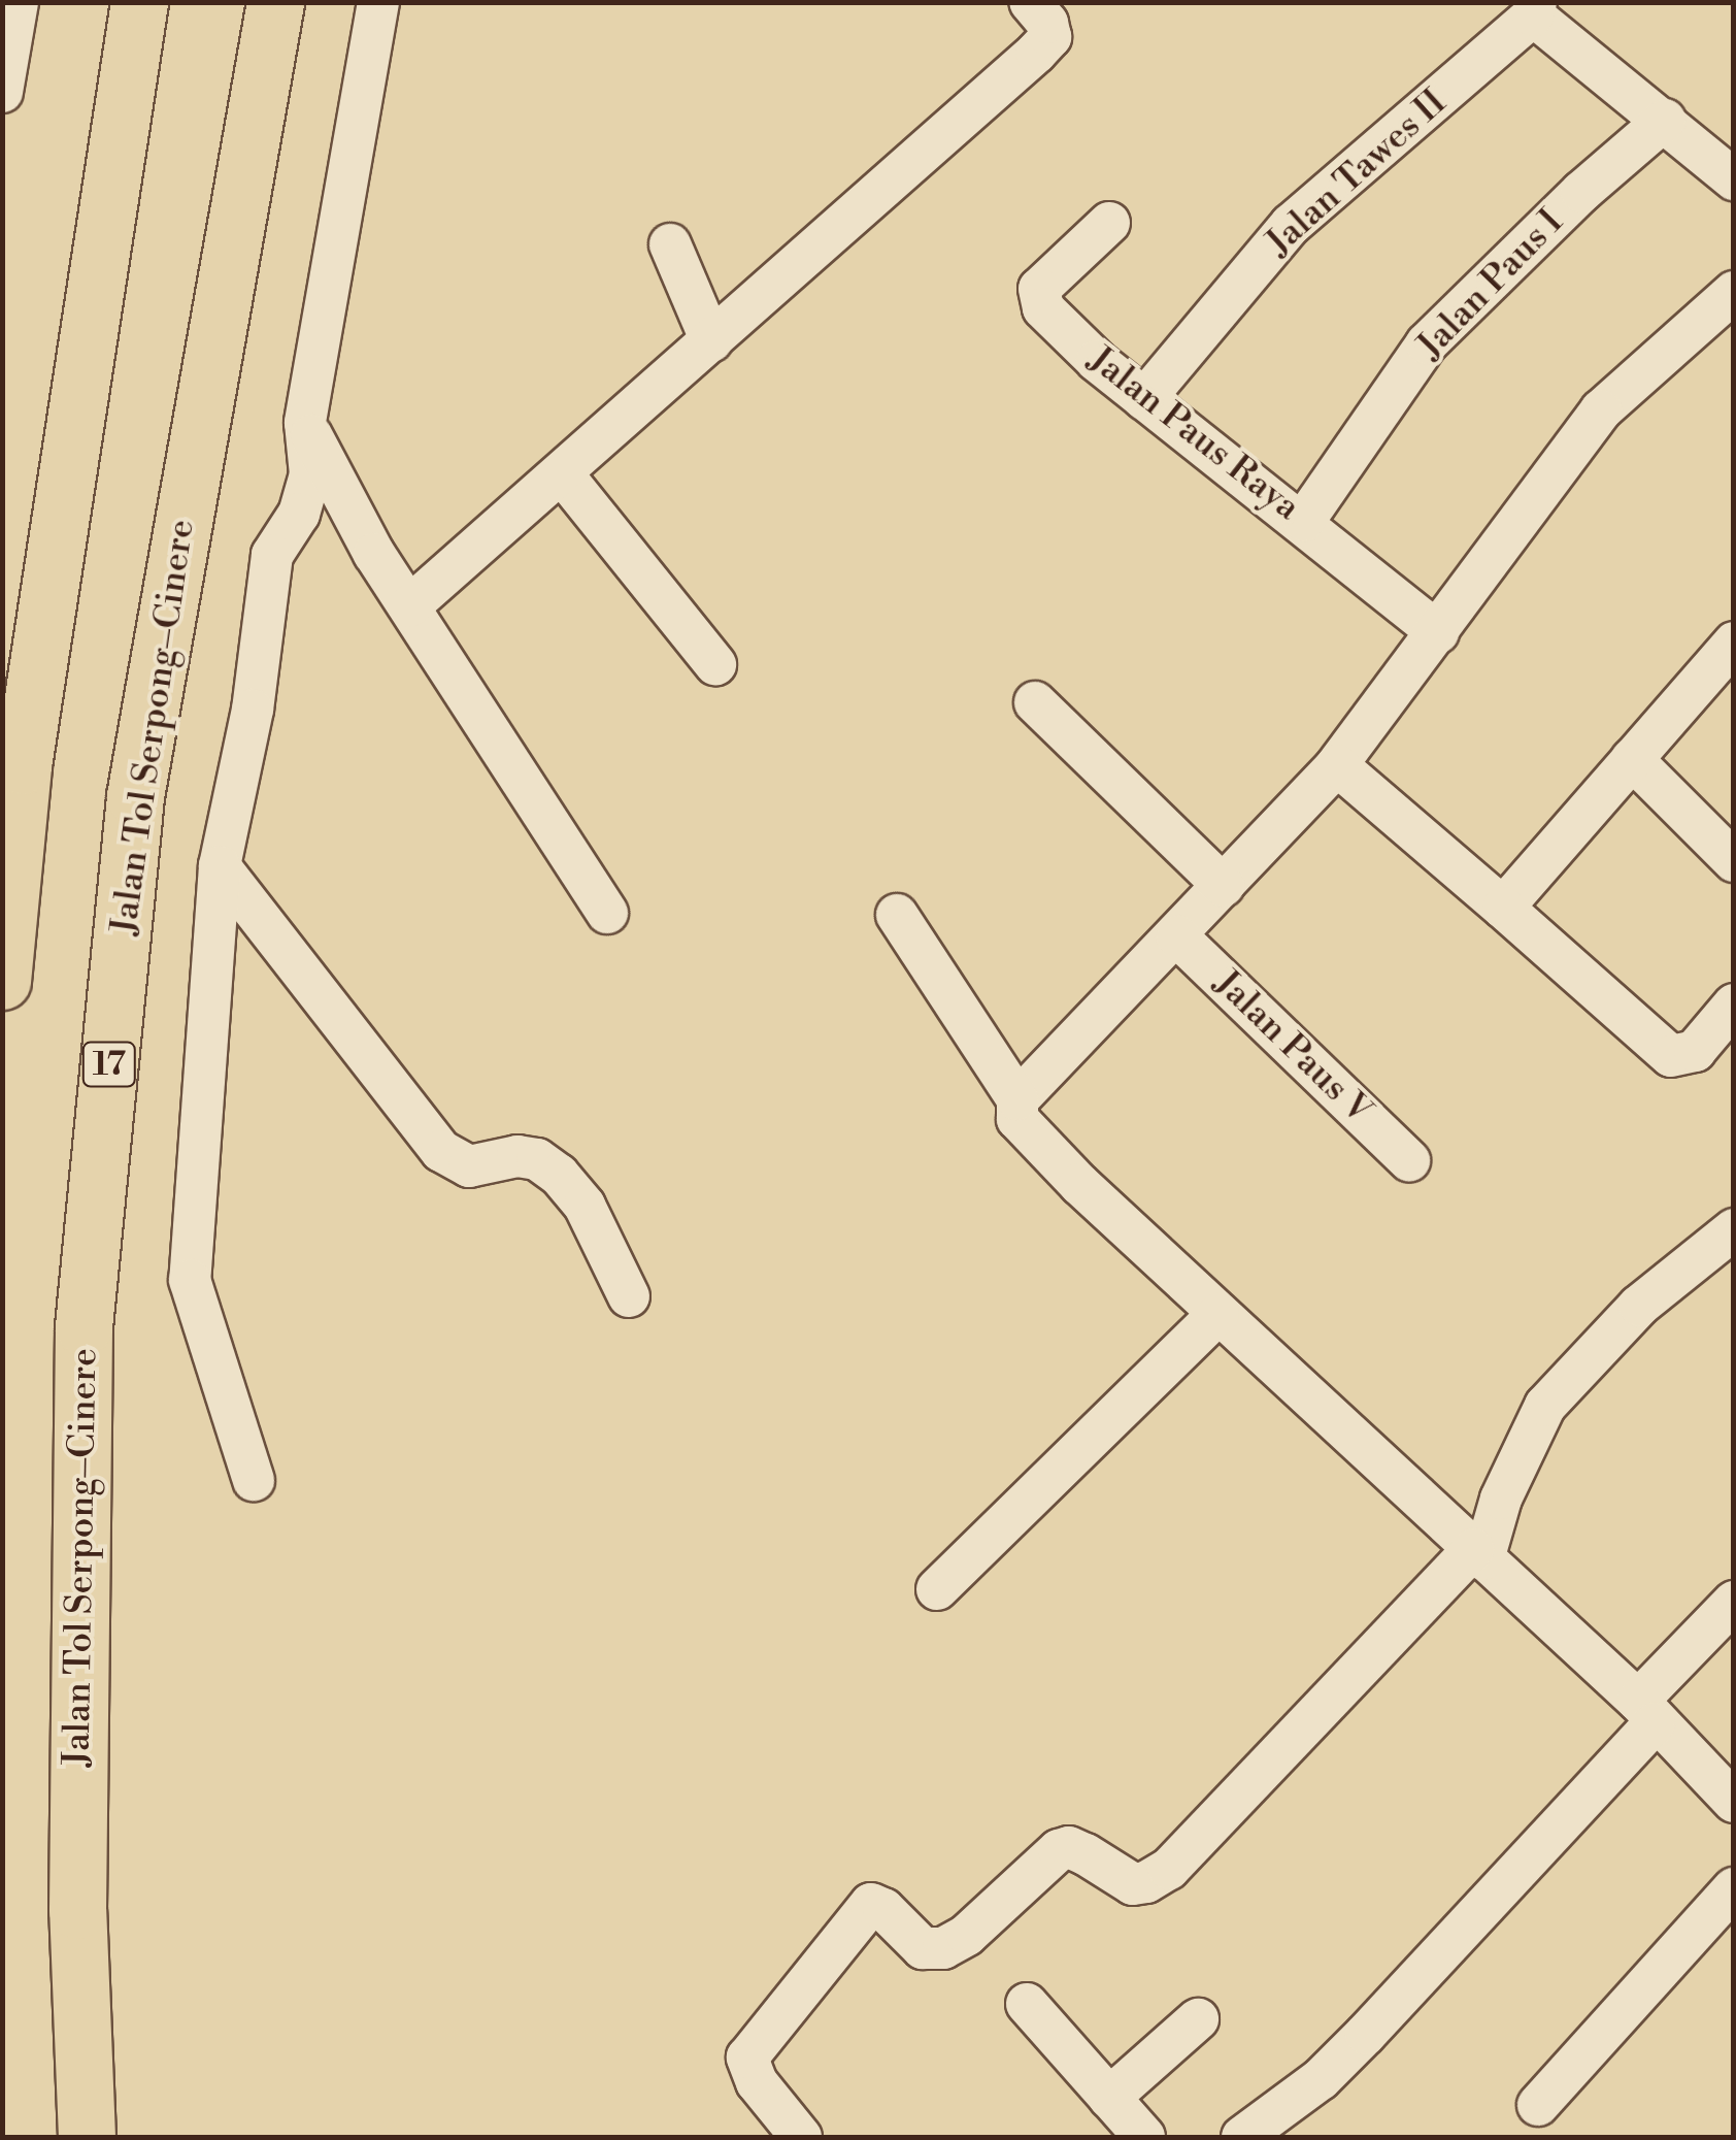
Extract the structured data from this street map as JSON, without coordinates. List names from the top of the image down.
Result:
{
  "streets": {
    "highway": ["Jalan Tol Serpong–Cinere", "17"],
    "street": [
      "Jalan Tawes II",
      "Jalan Paus I",
      "Jalan Paus Raya",
      "Jalan Paus V"
    ]
  },
  "crossings": [
    ["Jalan Tawes II", "Jalan Paus Raya"],
    ["Jalan Paus I", "Jalan Paus Raya"]
  ]
}
